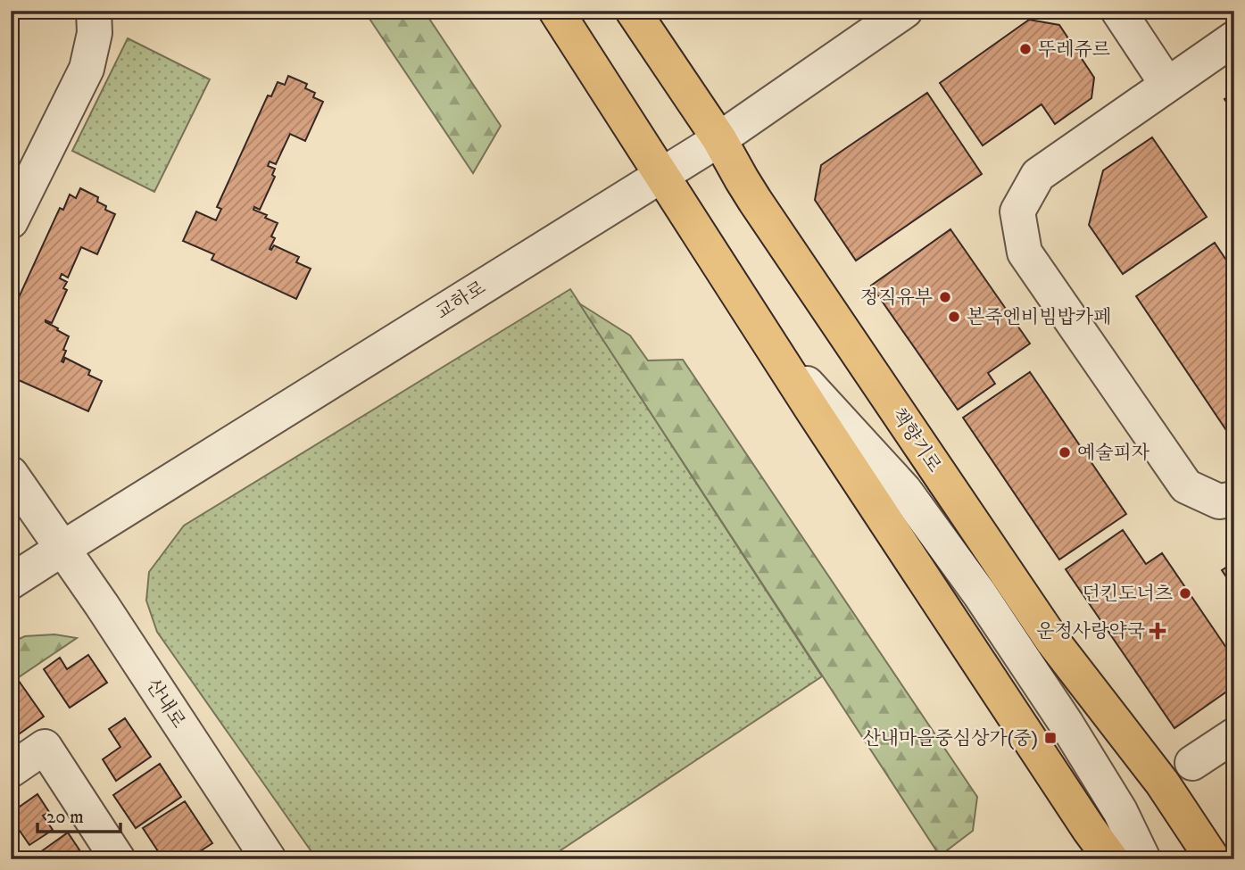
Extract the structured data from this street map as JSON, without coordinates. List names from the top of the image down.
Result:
{
  "streets": {
    "main road": ["책향기로"],
    "street": ["교하로", "산내로"]
  },
  "crossings": [
    ["교하로", "책향기로"],
    ["교하로", "산내로"]
  ],
  "places": {
    "other": [
      "뚜레쥬르",
      "정직유부",
      "본죽엔비빔밥카페",
      "예술피자",
      "던킨도너츠"
    ],
    "health": ["운정사랑약국"],
    "transit": ["산내마을중심상가(중)"]
  },
  "scale_bar": "20 m"
}
